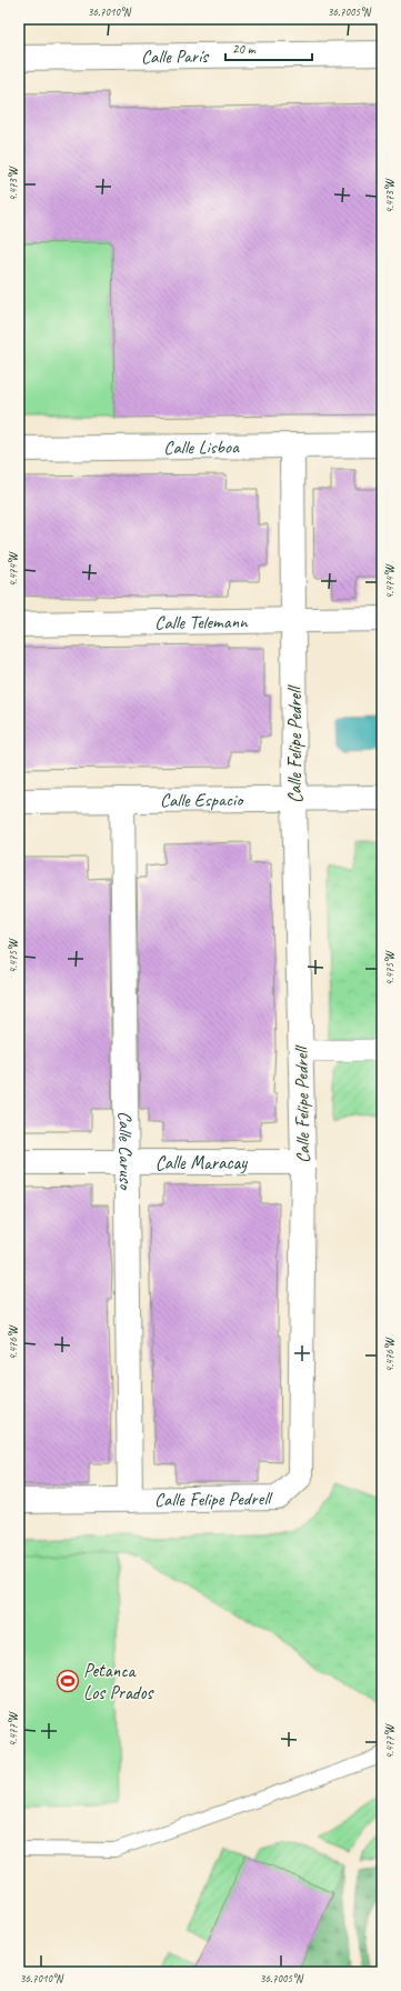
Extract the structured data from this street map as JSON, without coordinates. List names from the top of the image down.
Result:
{
  "streets": {
    "street": [
      "Calle París",
      "Calle Lisboa",
      "Calle Telemann",
      "Calle Felipe Pedrell",
      "Calle Espacio",
      "Calle Caruso",
      "Calle Maracay"
    ]
  },
  "crossings": [
    ["Calle Lisboa", "Calle Felipe Pedrell"],
    ["Calle Telemann", "Calle Felipe Pedrell"],
    ["Calle Felipe Pedrell", "Calle Espacio"],
    ["Calle Felipe Pedrell", "Calle Caruso"],
    ["Calle Felipe Pedrell", "Calle Maracay"],
    ["Calle Espacio", "Calle Caruso"],
    ["Calle Caruso", "Calle Maracay"]
  ],
  "places": {
    "sports": ["Petanca Los Prados"]
  },
  "scale_bar": "20 m",
  "coordinates": [
    "36.7010°N",
    "36.7005°N",
    "4.473°W",
    "4.474°W",
    "4.475°W",
    "4.476°W",
    "4.477°W"
  ]
}
